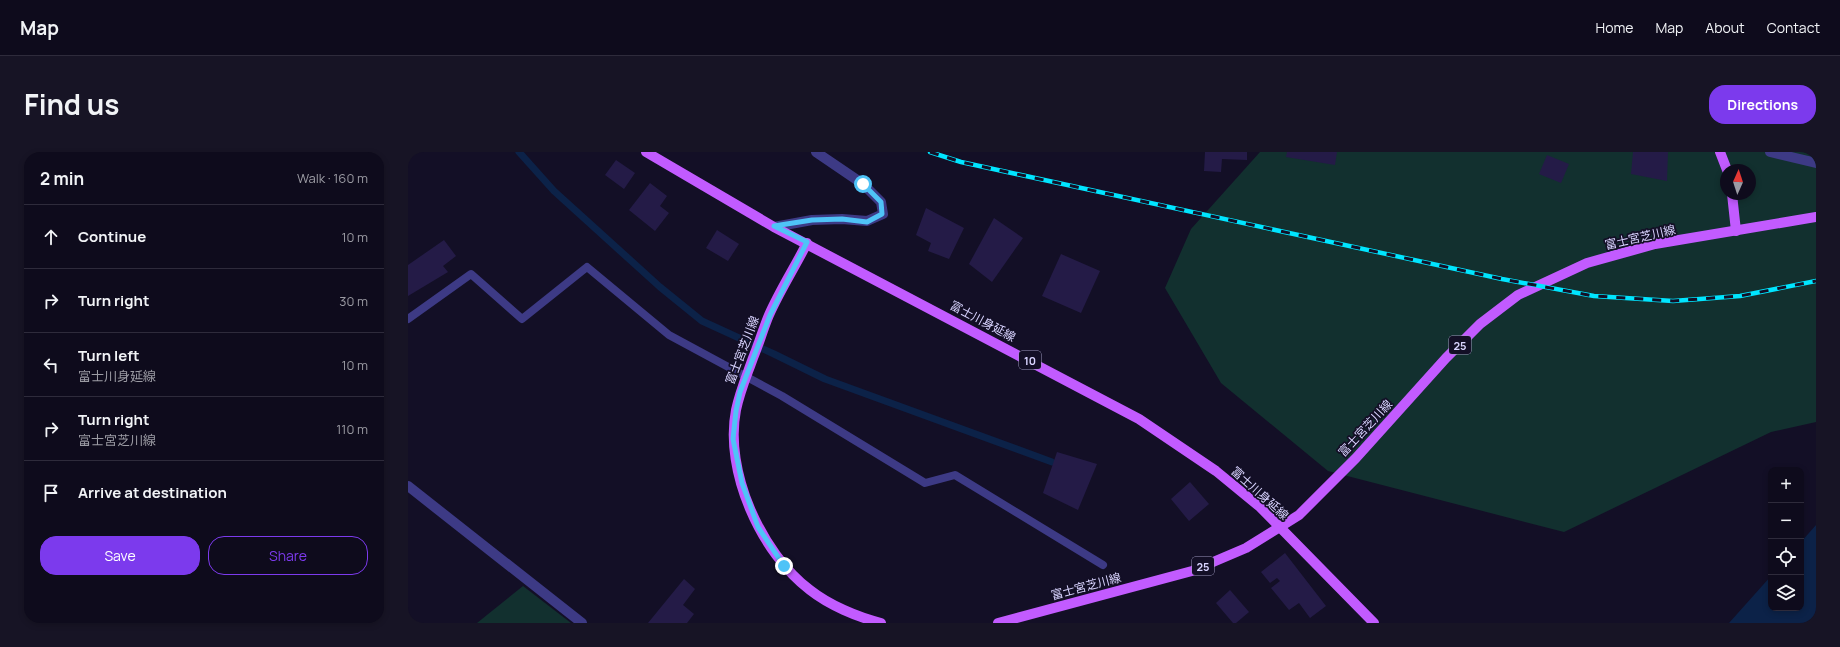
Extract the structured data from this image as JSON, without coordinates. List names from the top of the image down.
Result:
{
  "streets": {
    "main road": [
      "富士宮芝川線",
      "富士川身延線",
      "25",
      "10"
    ]
  },
  "crossings": [
    ["富士宮芝川線", "富士川身延線"]
  ],
  "north": "top",
  "page": {
    "header": "Map",
    "nav": [
      "Home",
      "Map",
      "About",
      "Contact"
    ],
    "title": "Find us",
    "buttons": [
      "Directions",
      ["Save", "Share"]
    ],
    "heading": ["2 min", "Walk · 160 m"],
    "list": [
      ["Continue", "10 m"],
      ["Turn right", "30 m"],
      ["Turn left", "富士川身延線", "10 m"],
      ["Turn right", "富士宮芝川線", "110 m"],
      "Arrive at destination"
    ],
    "map_buttons": ["+", "−"]
  }
}
